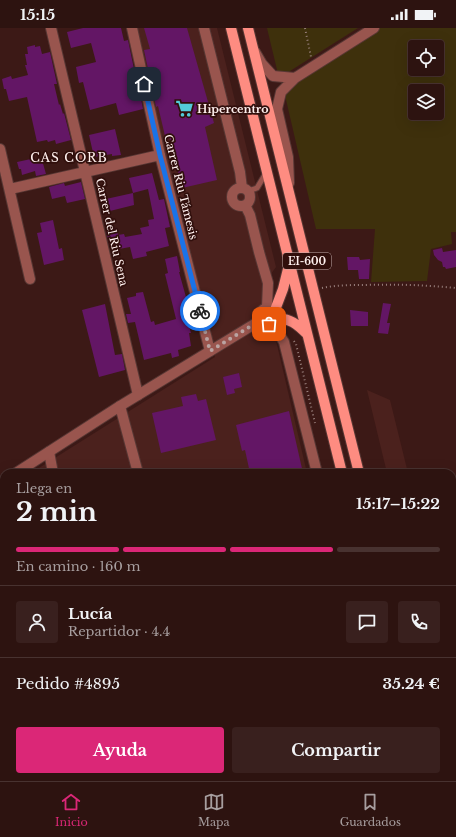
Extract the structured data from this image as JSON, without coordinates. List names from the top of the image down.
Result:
{
  "streets": {
    "main road": ["EI-600"],
    "street": ["Carrer Riu Támesis", "Carrer del Riu Sena"]
  },
  "districts": ["CAS CORB"],
  "places": {
    "supermarket": ["Hipercentro"]
  },
  "page": {
    "status": "15:15",
    "heading": ["2 min", "Llega en", "15:17–15:22"],
    "panel": [
      "Lucía",
      "Repartidor · 4.4",
      "Pedido #4895",
      "35.24 €"
    ],
    "bar": "En camino · 160 m",
    "buttons": ["Ayuda", "Compartir"],
    "tabs": ["Inicio", "Mapa", "Guardados"]
  }
}
